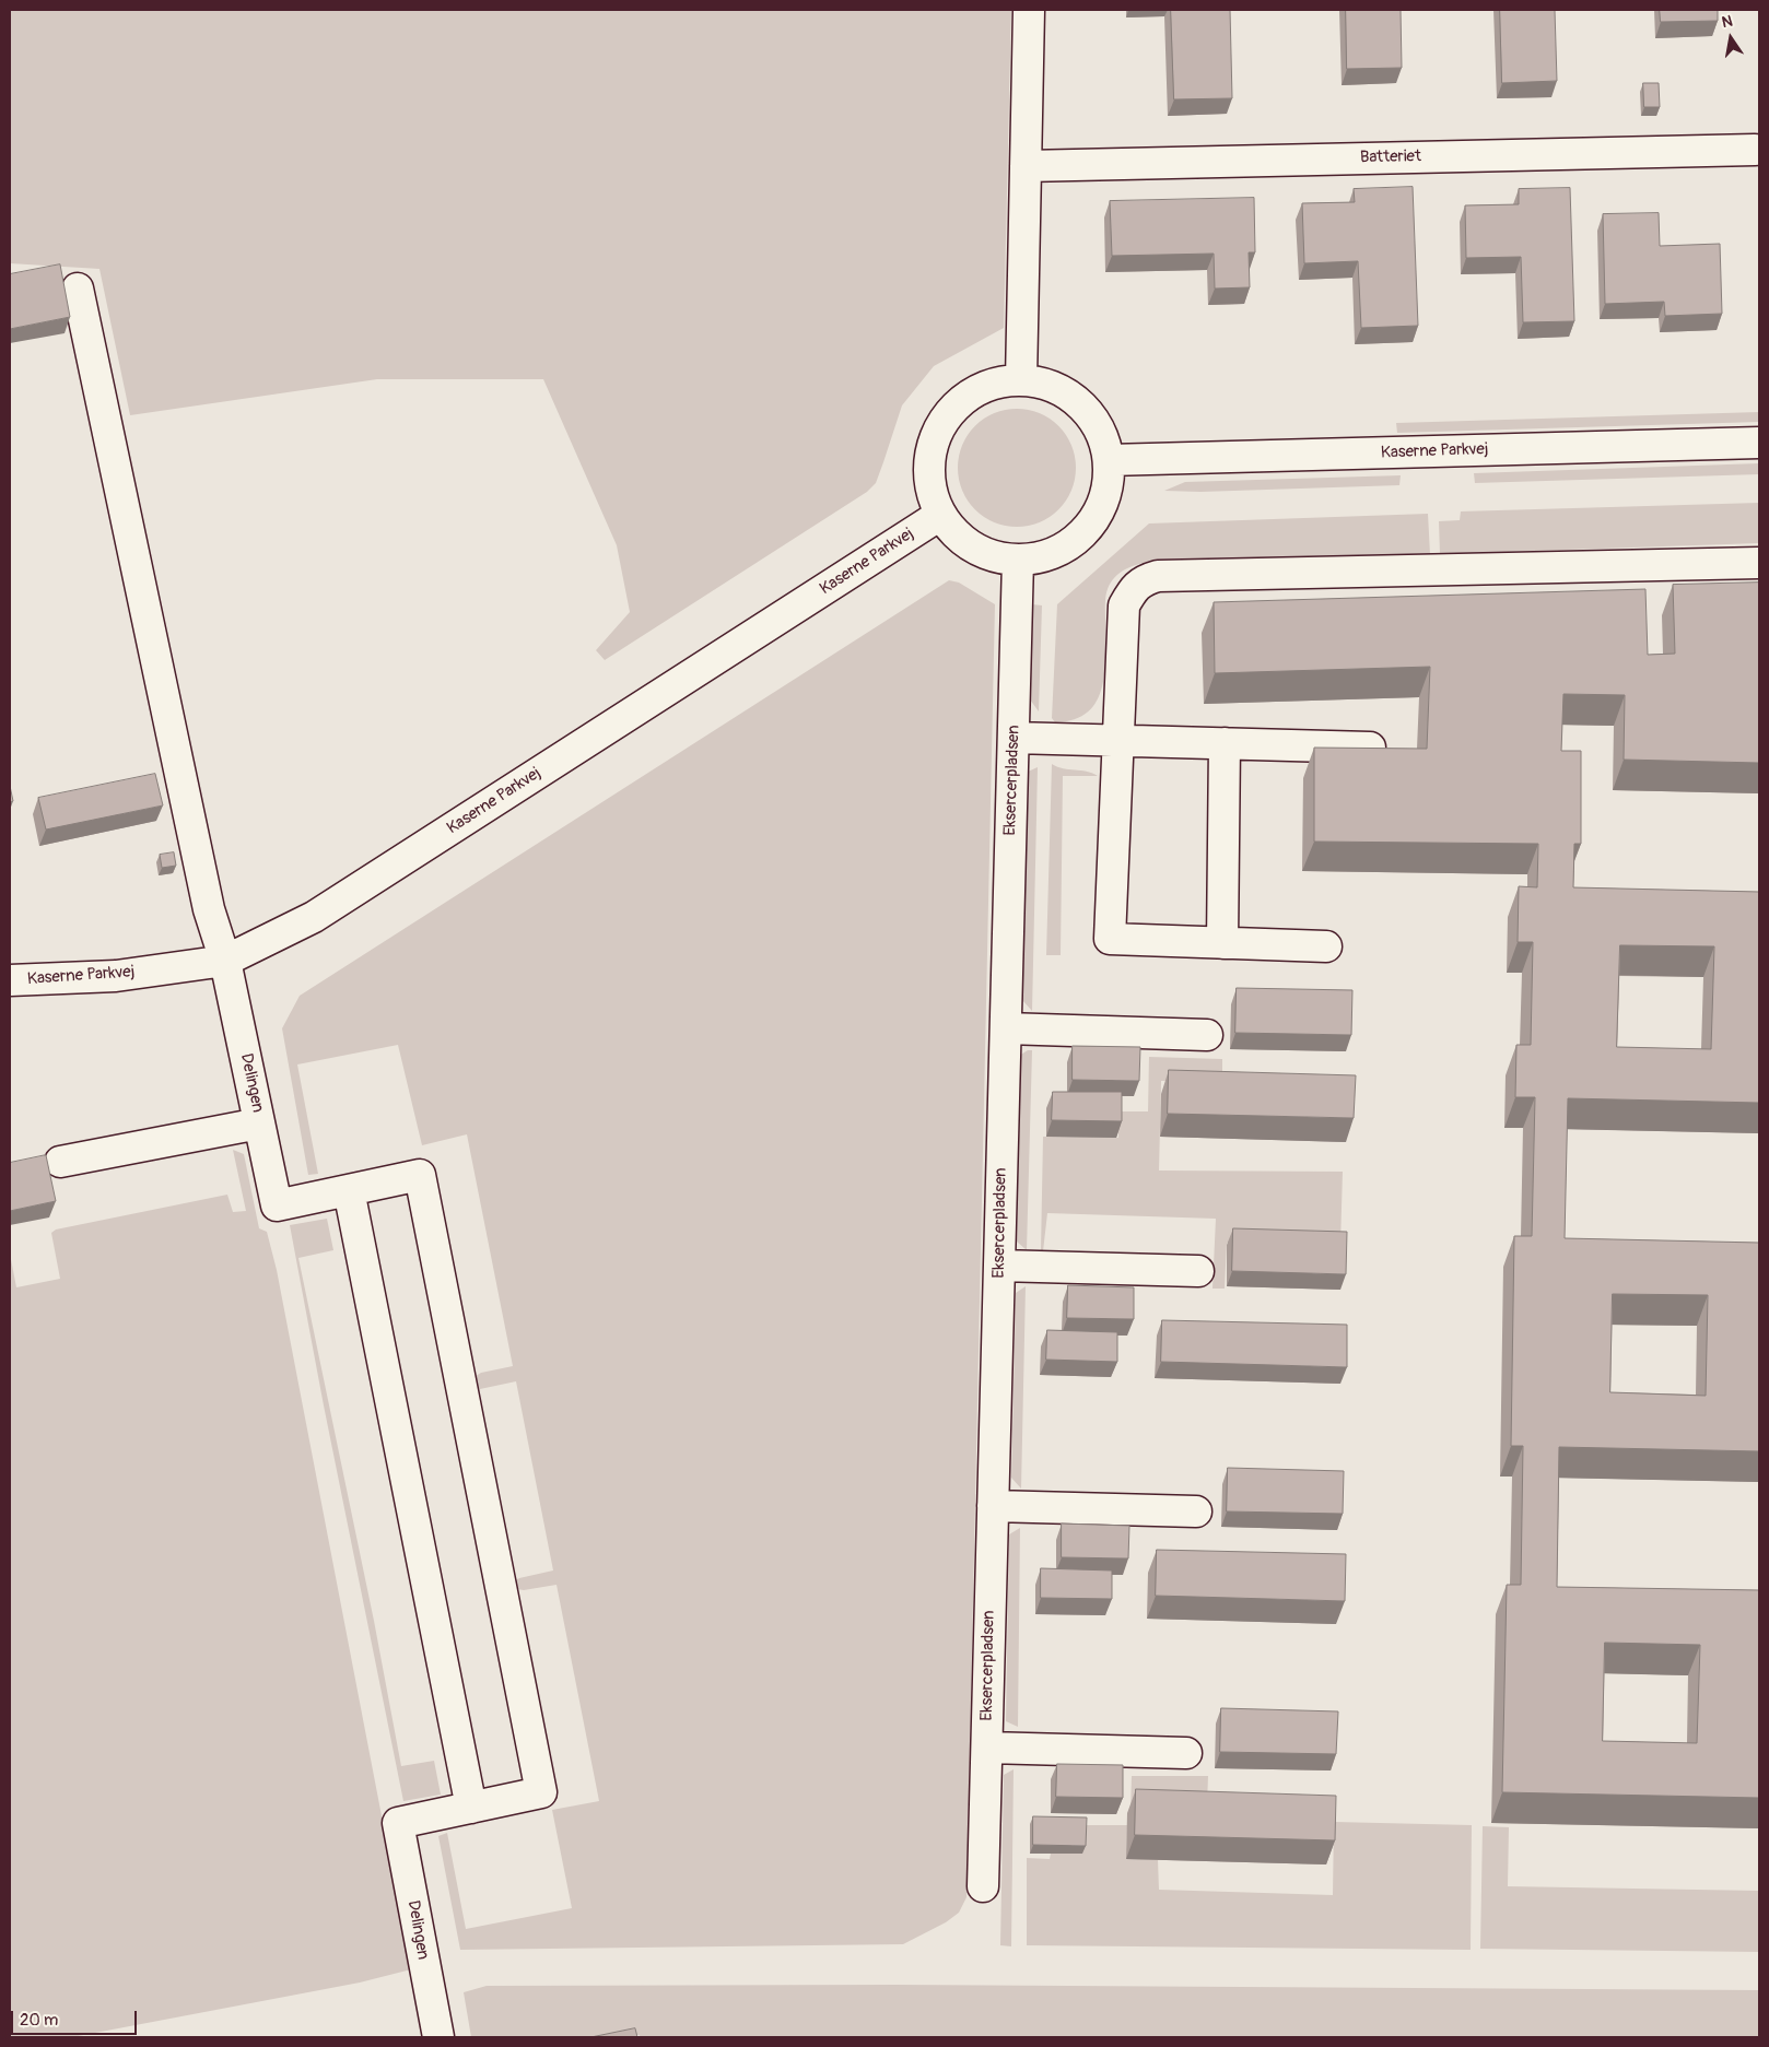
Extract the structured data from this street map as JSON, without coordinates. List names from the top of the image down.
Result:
{
  "streets": {
    "street": [
      "Batteriet",
      "Kaserne Parkvej",
      "Eksercerpladsen",
      "Delingen"
    ]
  },
  "crossings": [
    ["Kaserne Parkvej", "Eksercerpladsen"],
    ["Kaserne Parkvej", "Delingen"]
  ],
  "scale_bar": "20 m",
  "north": "top"
}
